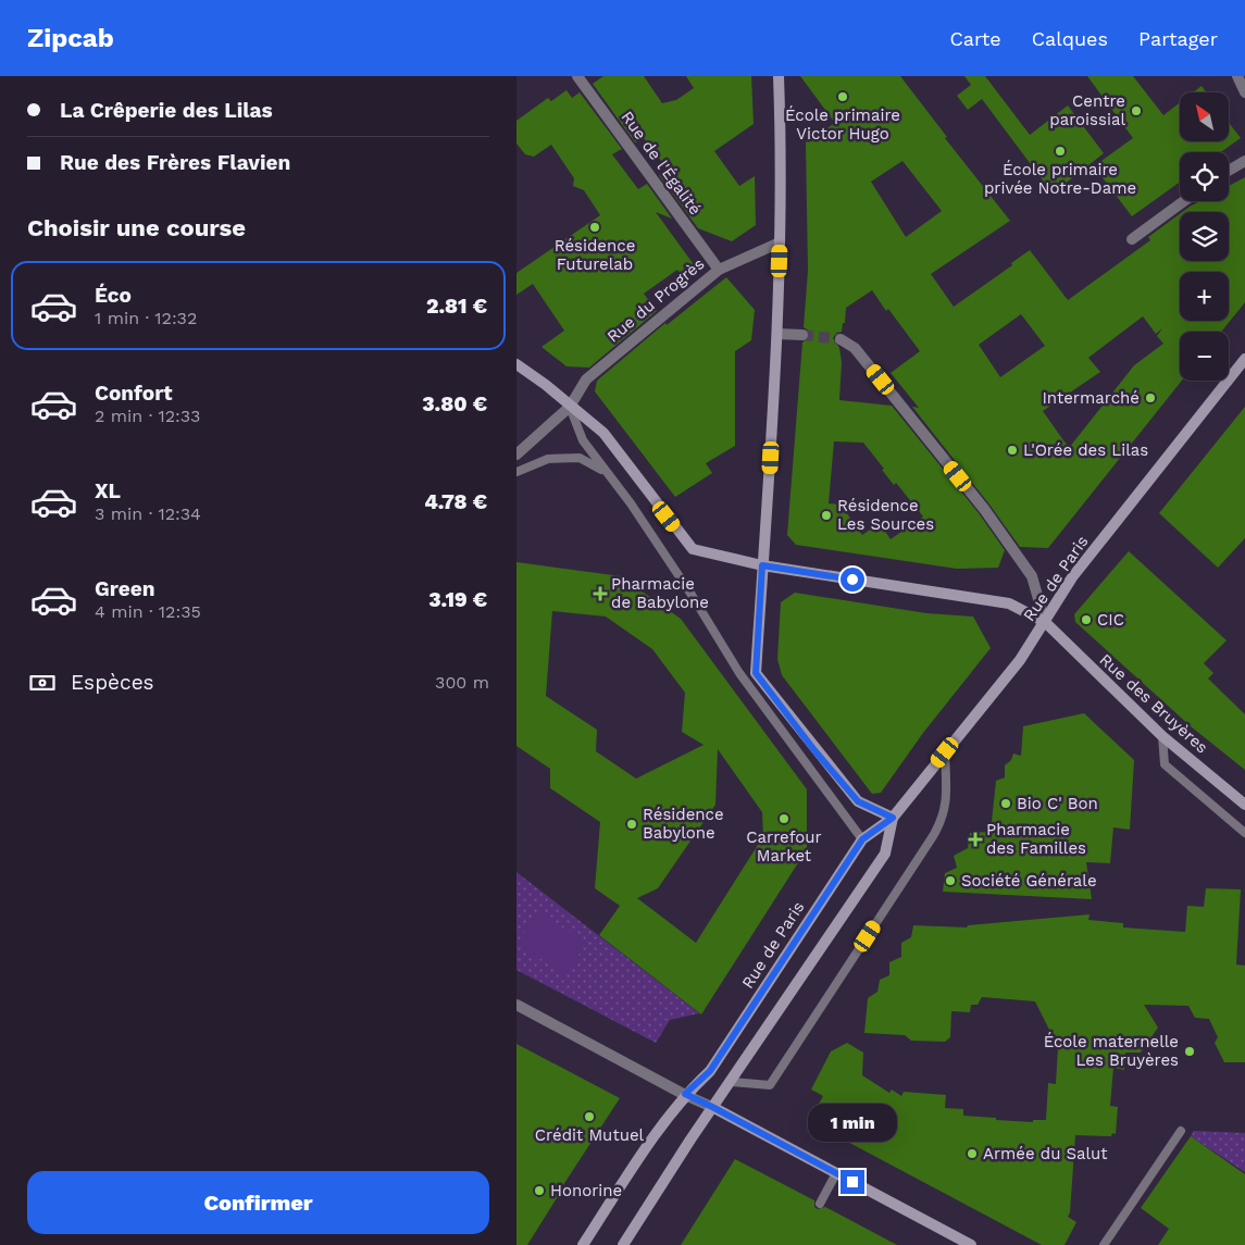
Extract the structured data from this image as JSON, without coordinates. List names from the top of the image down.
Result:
{
  "streets": {
    "main road": ["Rue de Paris", "Rue des Bruyères"],
    "street": ["Rue de l'Égalité", "Rue du Progrès"]
  },
  "crossings": [
    ["Rue de l'Égalité", "Rue du Progrès"],
    ["Rue du Progrès", "Rue des Bruyères"],
    ["Rue de Paris", "Rue des Bruyères"]
  ],
  "places": {
    "other": [
      "École primaire Victor Hugo",
      "Centre paroissial",
      "École primaire privée Notre-Dame",
      "Résidence Futurelab",
      "Intermarché",
      "L'Orée des Lilas",
      "Résidence Les Sources",
      "CIC",
      "Bio C' Bon",
      "Carrefour Market",
      "Résidence Babylone",
      "Société Générale",
      "École maternelle Les Bruyères",
      "Crédit Mutuel",
      "Armée du Salut",
      "Honorine"
    ],
    "health": ["Pharmacie de Babylone", "Pharmacie des Familles"]
  },
  "north": "top left",
  "page": {
    "header": "Zipcab",
    "nav": ["Carte", "Calques", "Partager"],
    "banner": ["La Crêperie des Lilas", "Rue des Frères Flavien"],
    "map_buttons": ["+", "−"],
    "heading": "Choisir une course",
    "list": [
      {
        "name": "Éco",
        "note": "1 min · 12:32",
        "value": "2.81 €"
      },
      {
        "name": "Confort",
        "note": "2 min · 12:33",
        "value": "3.80 €"
      },
      {
        "name": "XL",
        "note": "3 min · 12:34",
        "value": "4.78 €"
      },
      {
        "name": "Green",
        "note": "4 min · 12:35",
        "value": "3.19 €"
      }
    ],
    "pay": ["Espèces", "300 m"],
    "bubble": "1 min",
    "buttons": "Confirmer"
  }
}
